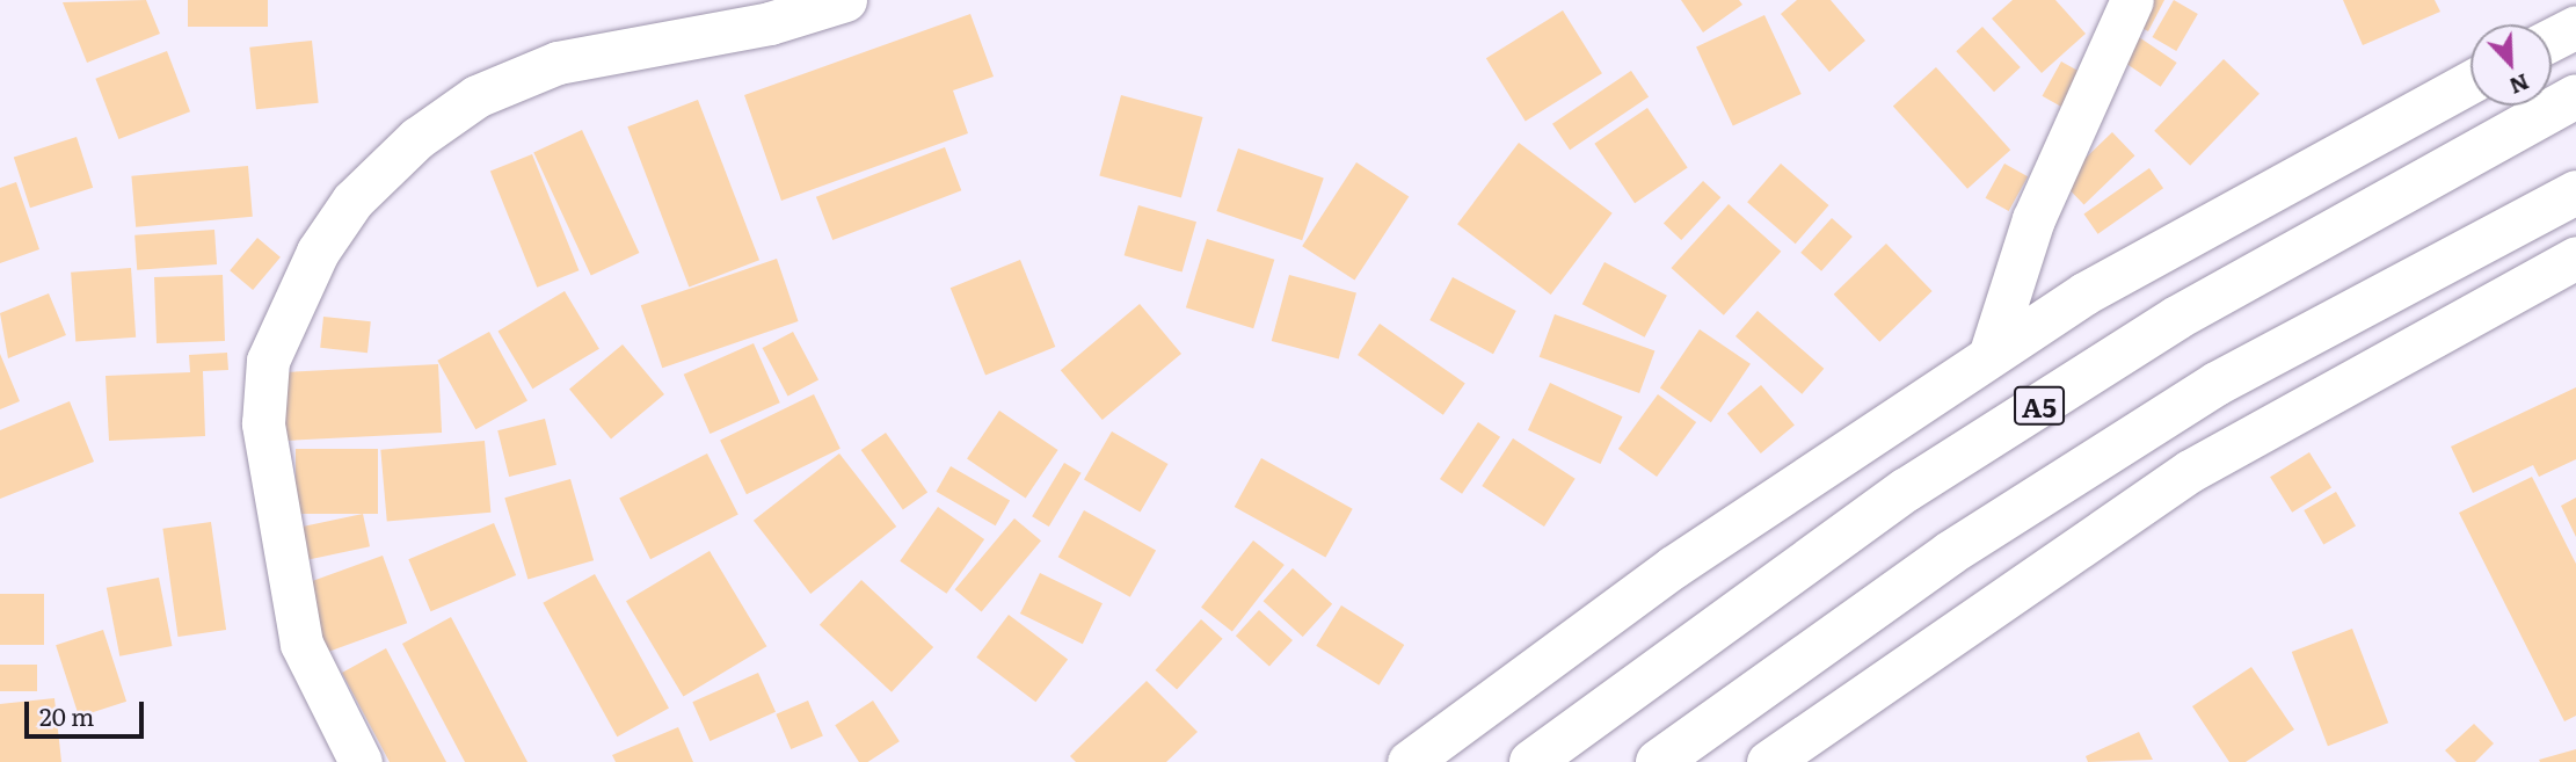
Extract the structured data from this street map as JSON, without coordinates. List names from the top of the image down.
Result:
{
  "streets": {
    "highway": ["A5"]
  },
  "scale_bar": "20 m",
  "north": "bottom right"
}
